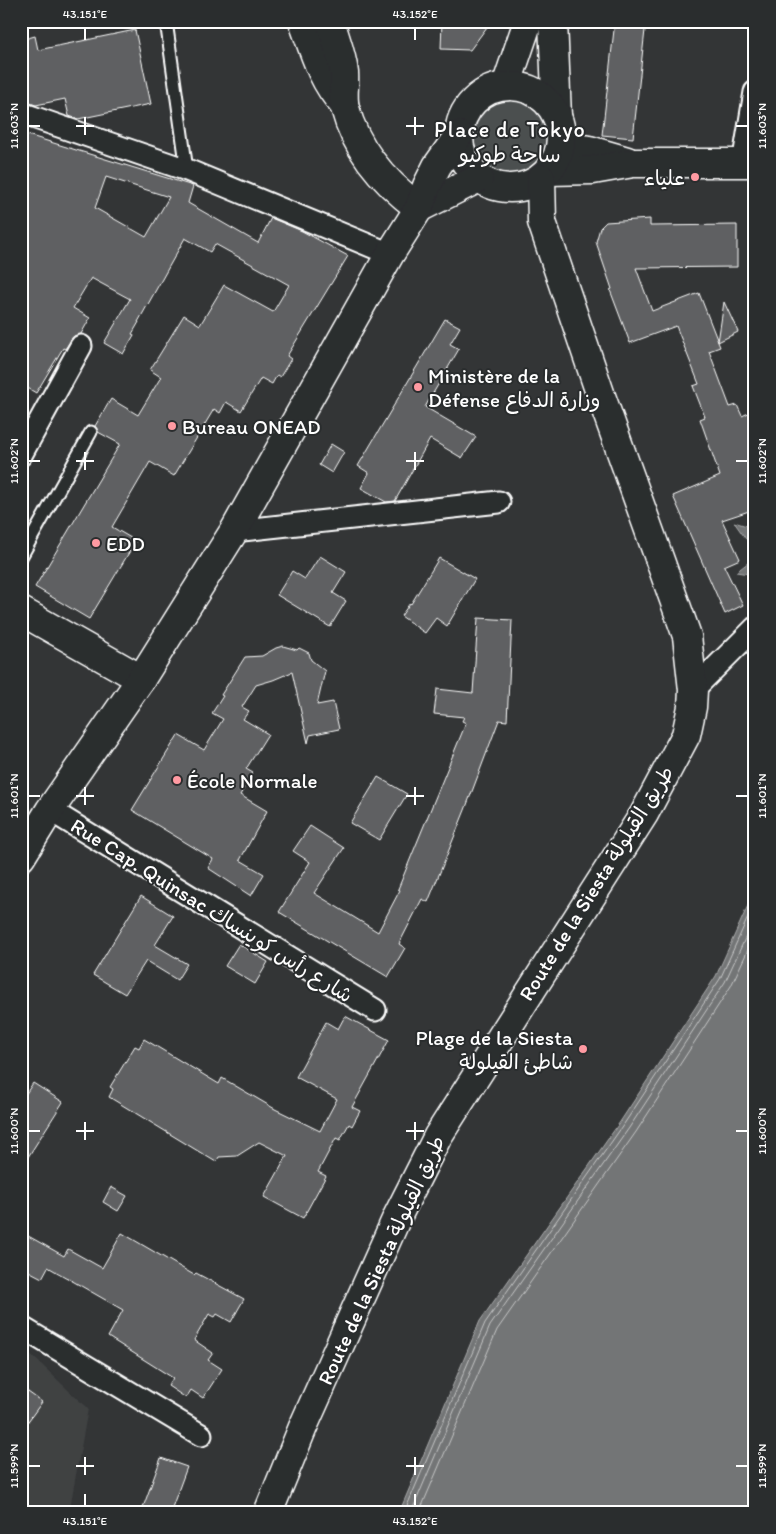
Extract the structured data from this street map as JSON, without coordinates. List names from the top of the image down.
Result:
{
  "streets": {
    "main road": ["Route de la Siesta طريق القيلولة"],
    "street": ["Rue Cap. Quinsac شارع رأس كوينساك"]
  },
  "districts": ["Place de Tokyo ساحة طوكيو"],
  "places": [
    "علياء",
    "Ministère de la Défense وزارة الدفاع",
    "Bureau ONEAD",
    "EDD",
    "École Normale",
    "Plage de la Siesta شاطئ القيلولة"
  ],
  "coordinates": [
    "43.151°E",
    "43.152°E",
    "11.603°N",
    "11.602°N",
    "11.601°N",
    "11.600°N",
    "11.599°N"
  ]
}
